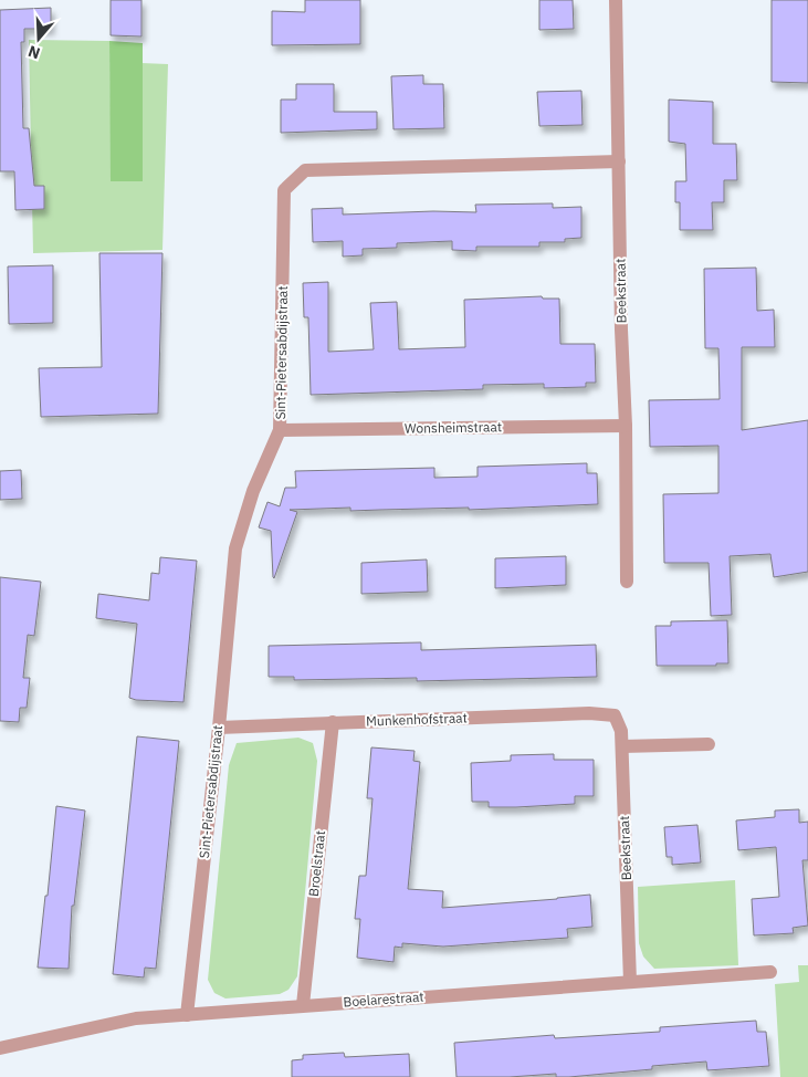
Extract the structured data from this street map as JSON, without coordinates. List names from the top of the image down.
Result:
{
  "streets": {
    "street": [
      "Beekstraat",
      "Sint-Pietersabdijstraat",
      "Wonsheimstraat",
      "Munkenhofstraat",
      "Broelstraat",
      "Boelarestraat"
    ]
  },
  "crossings": [
    ["Beekstraat", "Sint-Pietersabdijstraat"],
    ["Beekstraat", "Wonsheimstraat"],
    ["Beekstraat", "Munkenhofstraat"],
    ["Beekstraat", "Boelarestraat"],
    ["Sint-Pietersabdijstraat", "Wonsheimstraat"],
    ["Sint-Pietersabdijstraat", "Munkenhofstraat"],
    ["Sint-Pietersabdijstraat", "Boelarestraat"],
    ["Munkenhofstraat", "Broelstraat"],
    ["Broelstraat", "Boelarestraat"]
  ],
  "north": "bottom"
}
